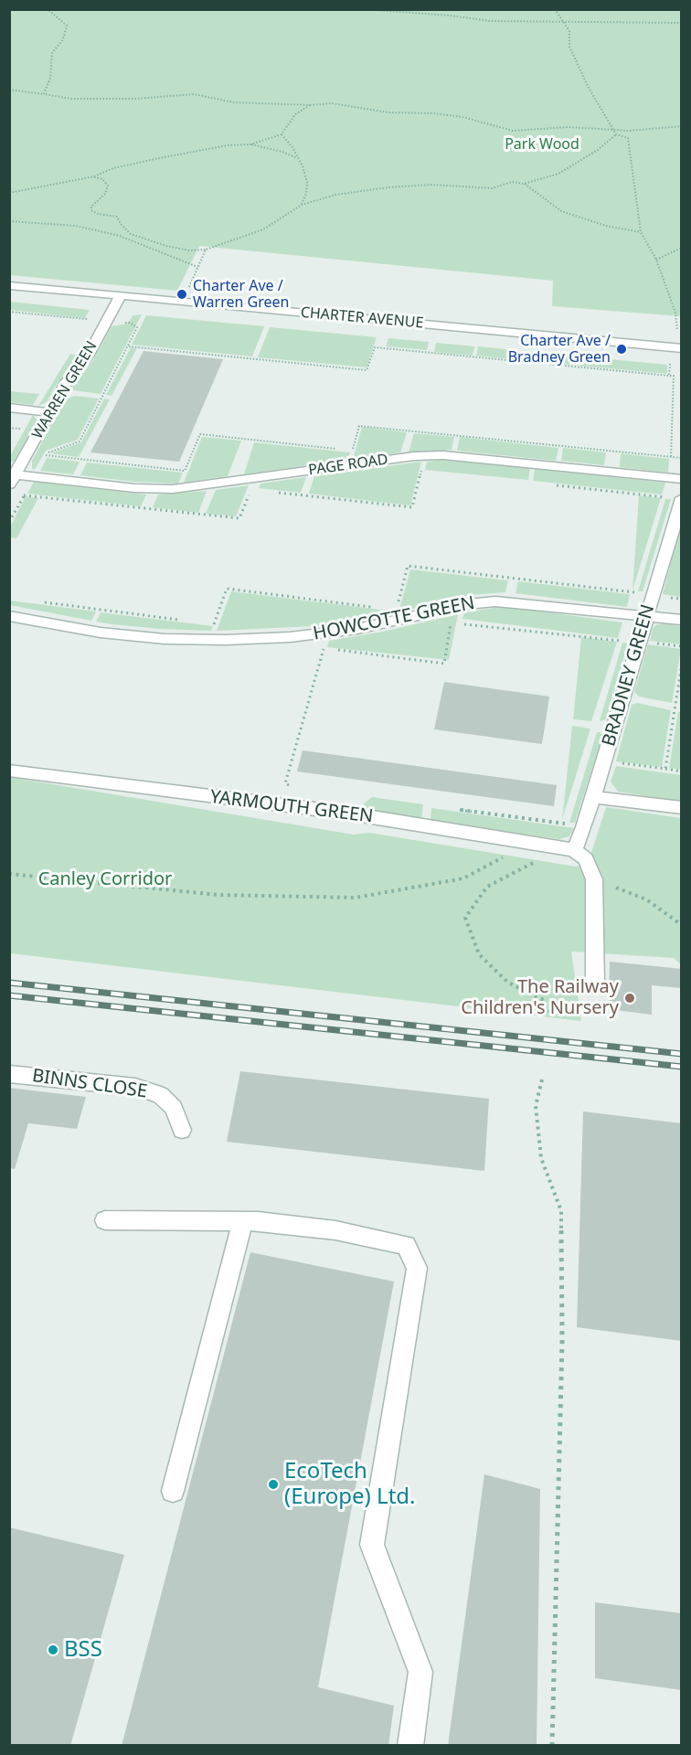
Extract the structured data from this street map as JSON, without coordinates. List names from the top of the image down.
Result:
{
  "streets": {
    "street": [
      "CHARTER AVENUE",
      "WARREN GREEN",
      "PAGE ROAD",
      "HOWCOTTE GREEN",
      "BRADNEY GREEN",
      "YARMOUTH GREEN",
      "BINNS CLOSE"
    ]
  },
  "crossings": [
    ["CHARTER AVENUE", "WARREN GREEN"],
    ["WARREN GREEN", "PAGE ROAD"],
    ["HOWCOTTE GREEN", "BRADNEY GREEN"],
    ["BRADNEY GREEN", "YARMOUTH GREEN"]
  ],
  "parks": ["Park Wood", "Canley Corridor"],
  "places": [
    "Charter Ave / Warren Green",
    "Charter Ave / Bradney Green",
    "The Railway Children's Nursery",
    "EcoTech (Europe) Ltd.",
    "BSS"
  ]
}
